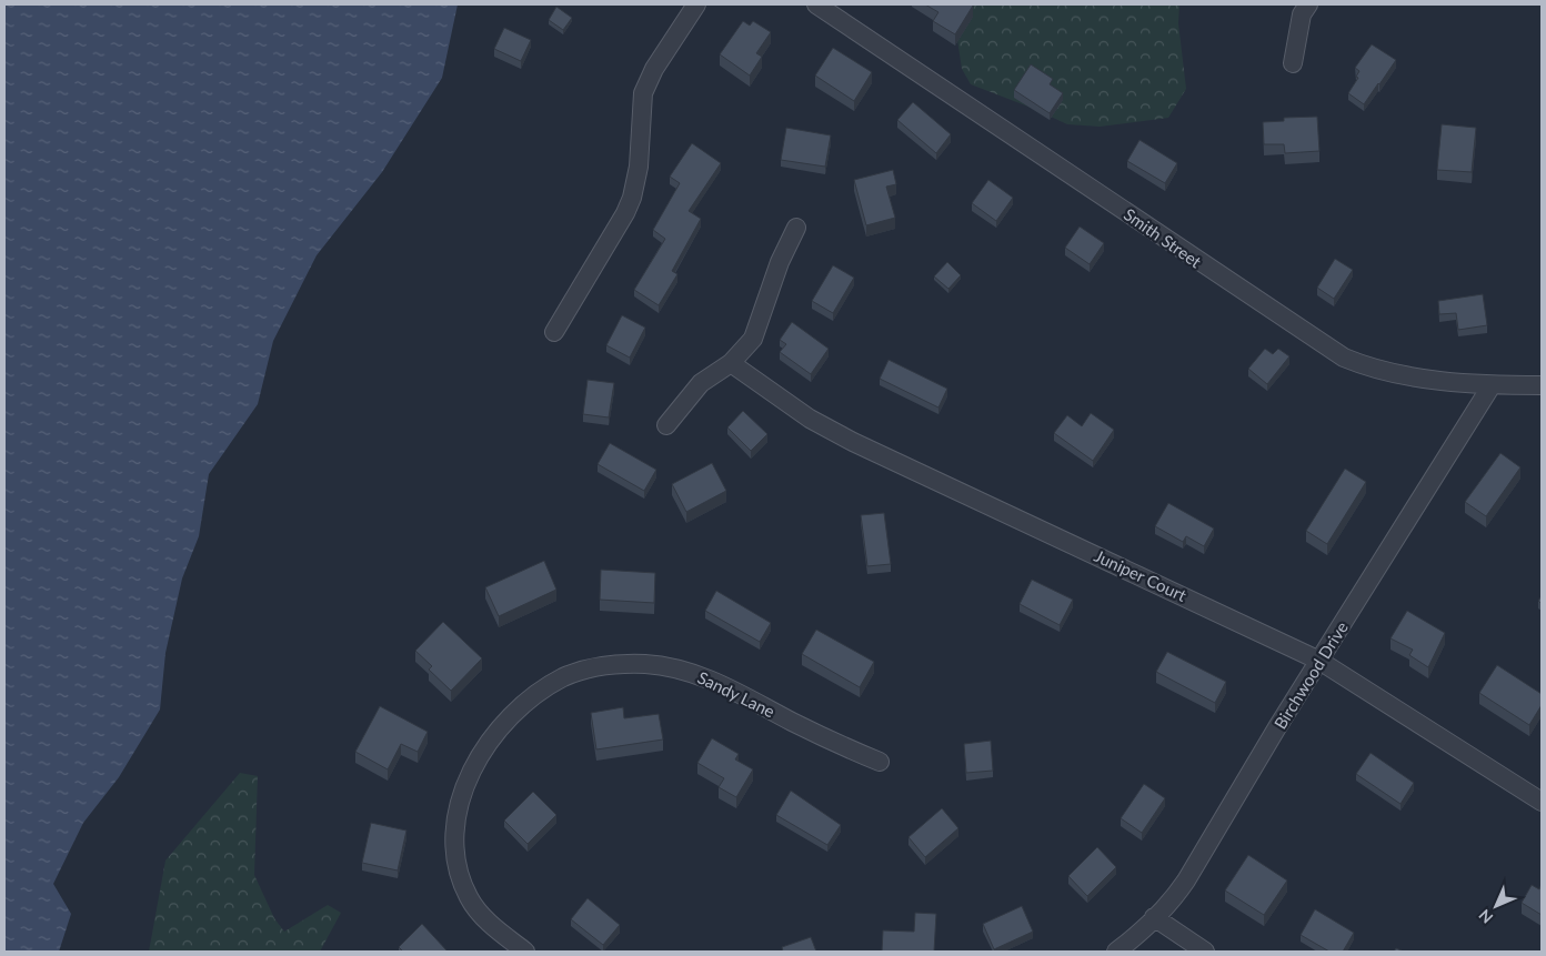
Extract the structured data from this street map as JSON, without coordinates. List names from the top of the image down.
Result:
{
  "streets": {
    "street": [
      "Smith Street",
      "Juniper Court",
      "Birchwood Drive",
      "Sandy Lane"
    ]
  },
  "crossings": [
    ["Smith Street", "Birchwood Drive"],
    ["Juniper Court", "Birchwood Drive"]
  ],
  "north": "bottom left"
}
